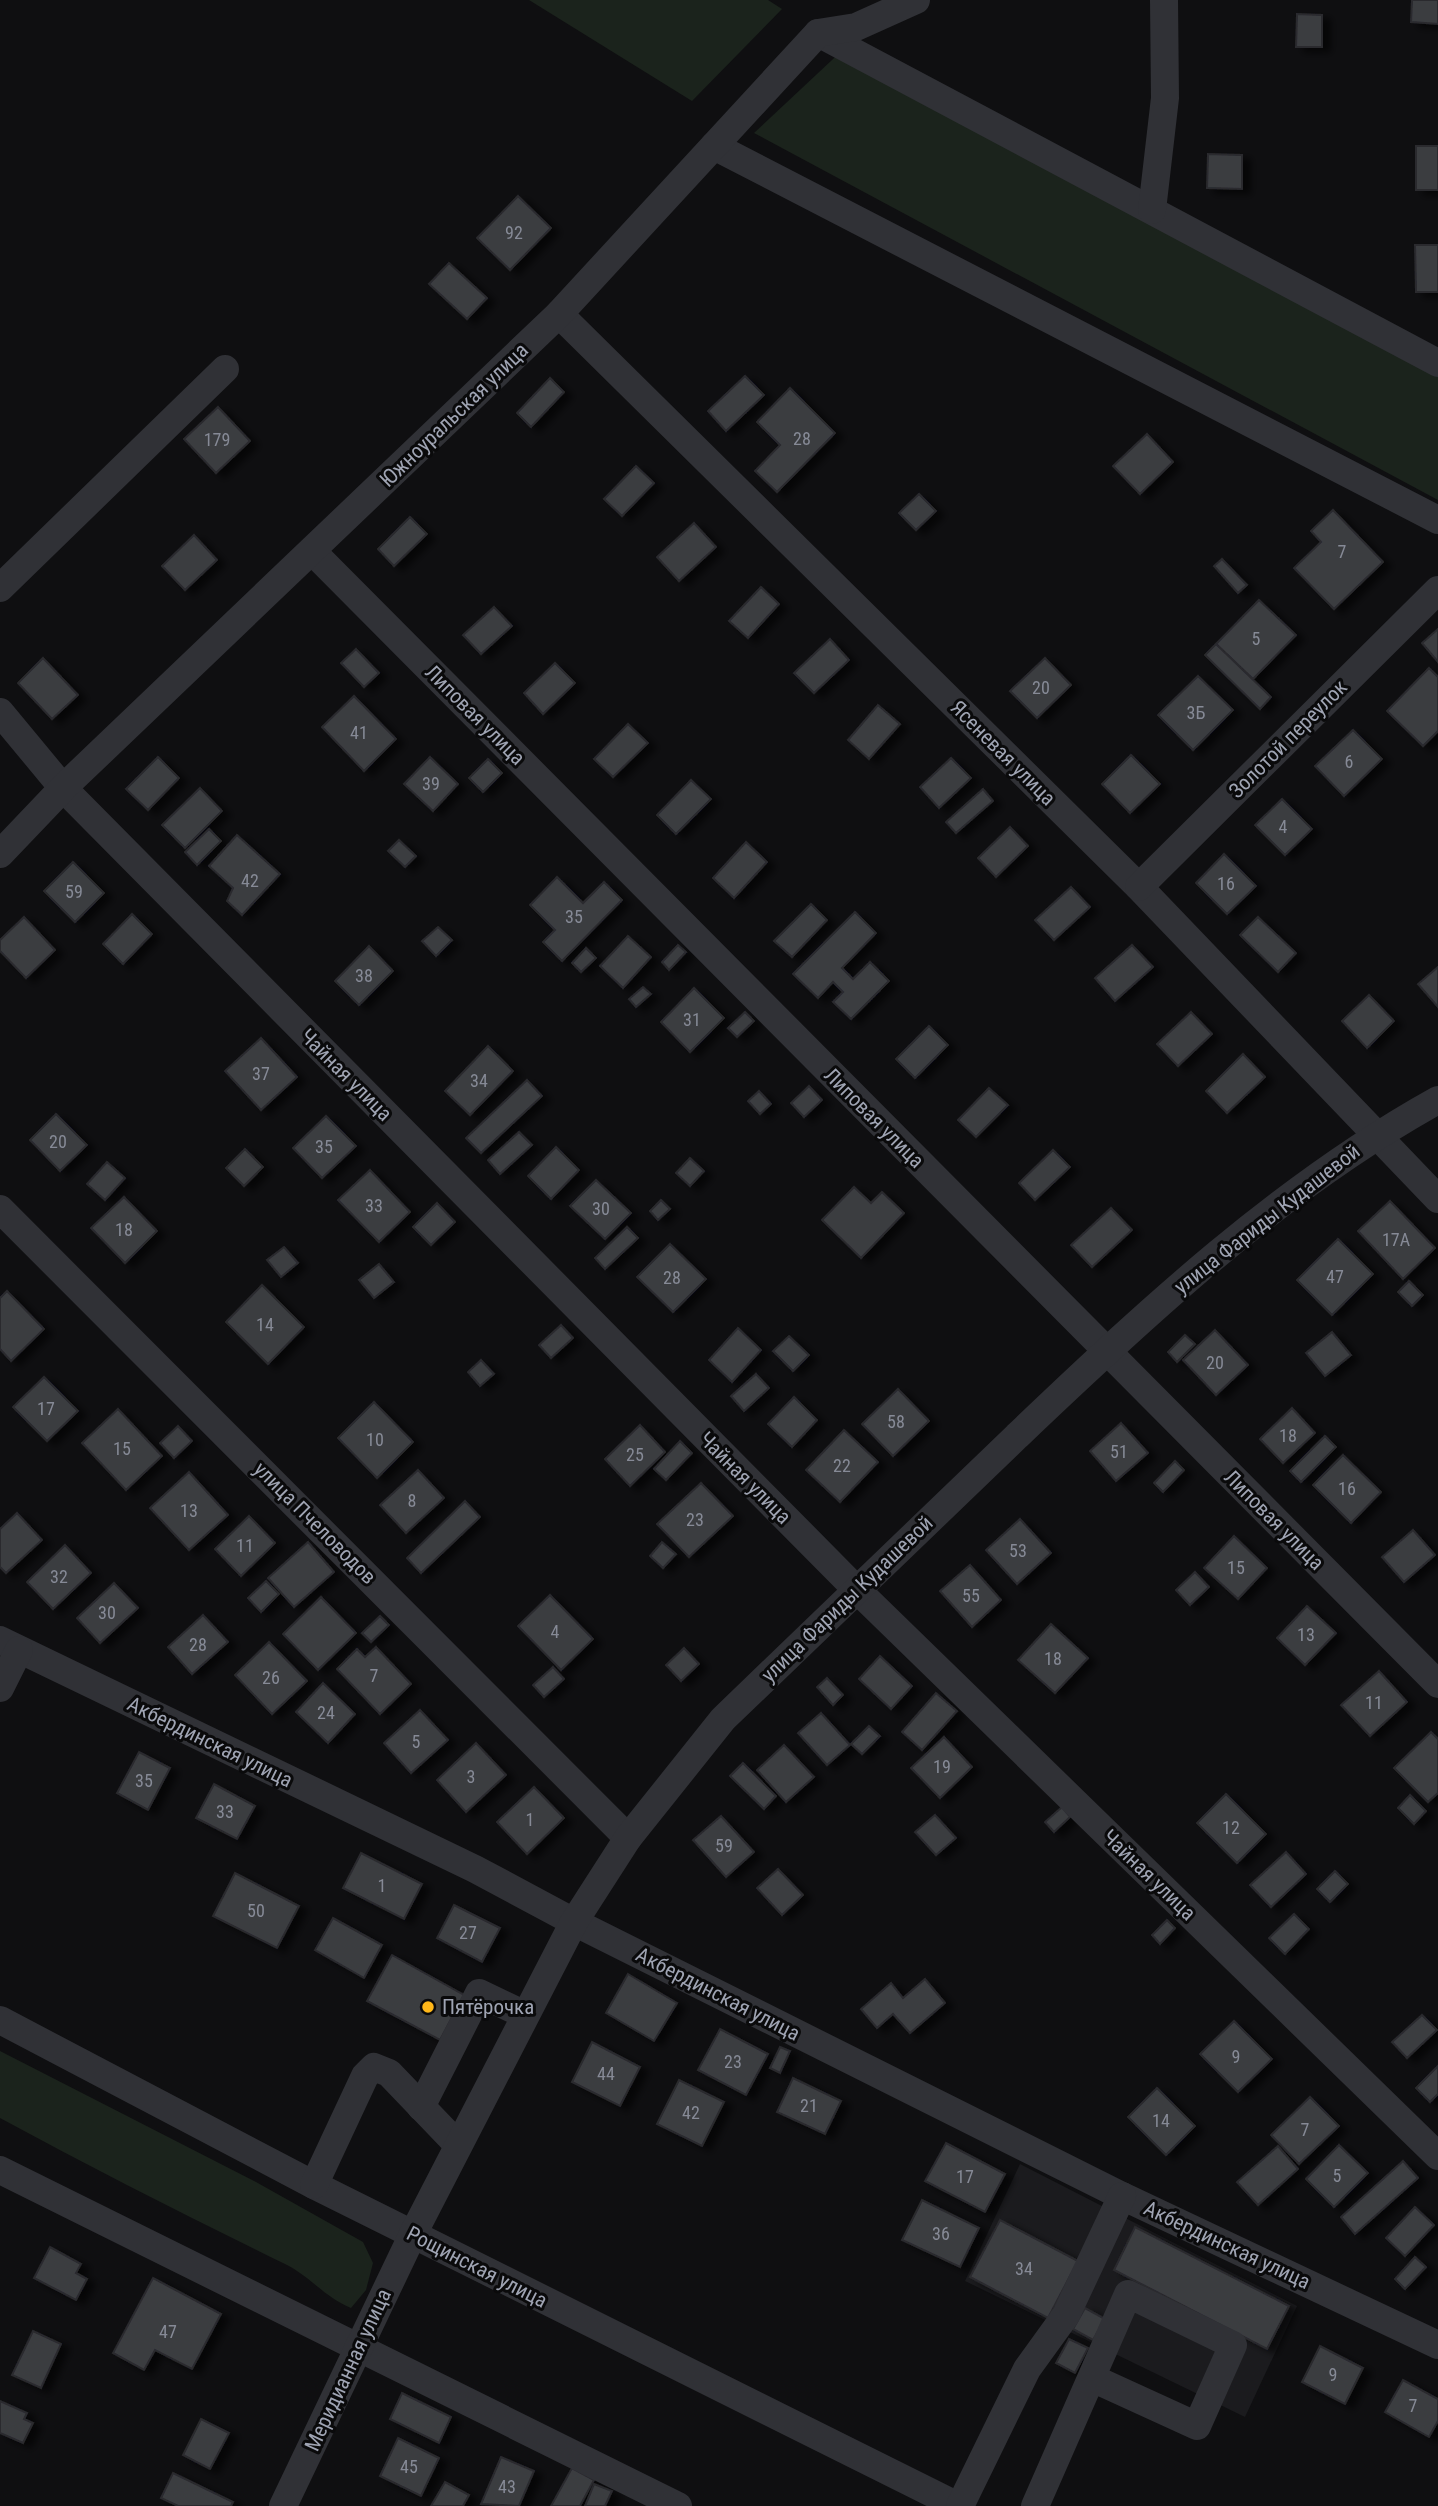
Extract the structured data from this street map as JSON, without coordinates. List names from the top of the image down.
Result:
{
  "streets": {
    "street": [
      "Южноуральская улица",
      "Липовая улица",
      "Золотой переулок",
      "Ясеневая улица",
      "Чайная улица",
      "улица Фариды Кудашевой",
      "улица Пчеловодов",
      "Акбердинская улица",
      "Рощинская улица",
      "Меридианная улица"
    ]
  },
  "crossings": [
    ["Южноуральская улица", "Липовая улица"],
    ["Южноуральская улица", "Ясеневая улица"],
    ["Южноуральская улица", "Чайная улица"],
    ["Липовая улица", "улица Фариды Кудашевой"],
    ["Золотой переулок", "Ясеневая улица"],
    ["Ясеневая улица", "улица Фариды Кудашевой"],
    ["Чайная улица", "улица Фариды Кудашевой"],
    ["улица Фариды Кудашевой", "улица Пчеловодов"],
    ["улица Фариды Кудашевой", "Акбердинская улица"],
    ["улица Фариды Кудашевой", "Рощинская улица"],
    ["улица Фариды Кудашевой", "Меридианная улица"],
    ["Рощинская улица", "Меридианная улица"]
  ],
  "places": ["Пятёрочка"],
  "house_numbers": [
    "92",
    "28",
    "179",
    "7",
    "5",
    "20",
    "3Б",
    "41",
    "6",
    "39",
    "4",
    "42",
    "16",
    "59",
    "35",
    "38",
    "31",
    "37",
    "34",
    "20",
    "35",
    "33",
    "30",
    "18",
    "17А",
    "47",
    "28",
    "14",
    "20",
    "17",
    "58",
    "18",
    "10",
    "15",
    "51",
    "25",
    "22",
    "16",
    "8",
    "13",
    "23",
    "11",
    "53",
    "15",
    "32",
    "55",
    "30",
    "4",
    "13",
    "28",
    "18",
    "7",
    "26",
    "11",
    "24",
    "5",
    "19",
    "3",
    "35",
    "33",
    "1",
    "12",
    "59",
    "1",
    "50",
    "27",
    "9",
    "23",
    "44",
    "21",
    "42",
    "14",
    "7",
    "5",
    "17",
    "36",
    "34",
    "47",
    "9",
    "7",
    "45",
    "43"
  ]
}
